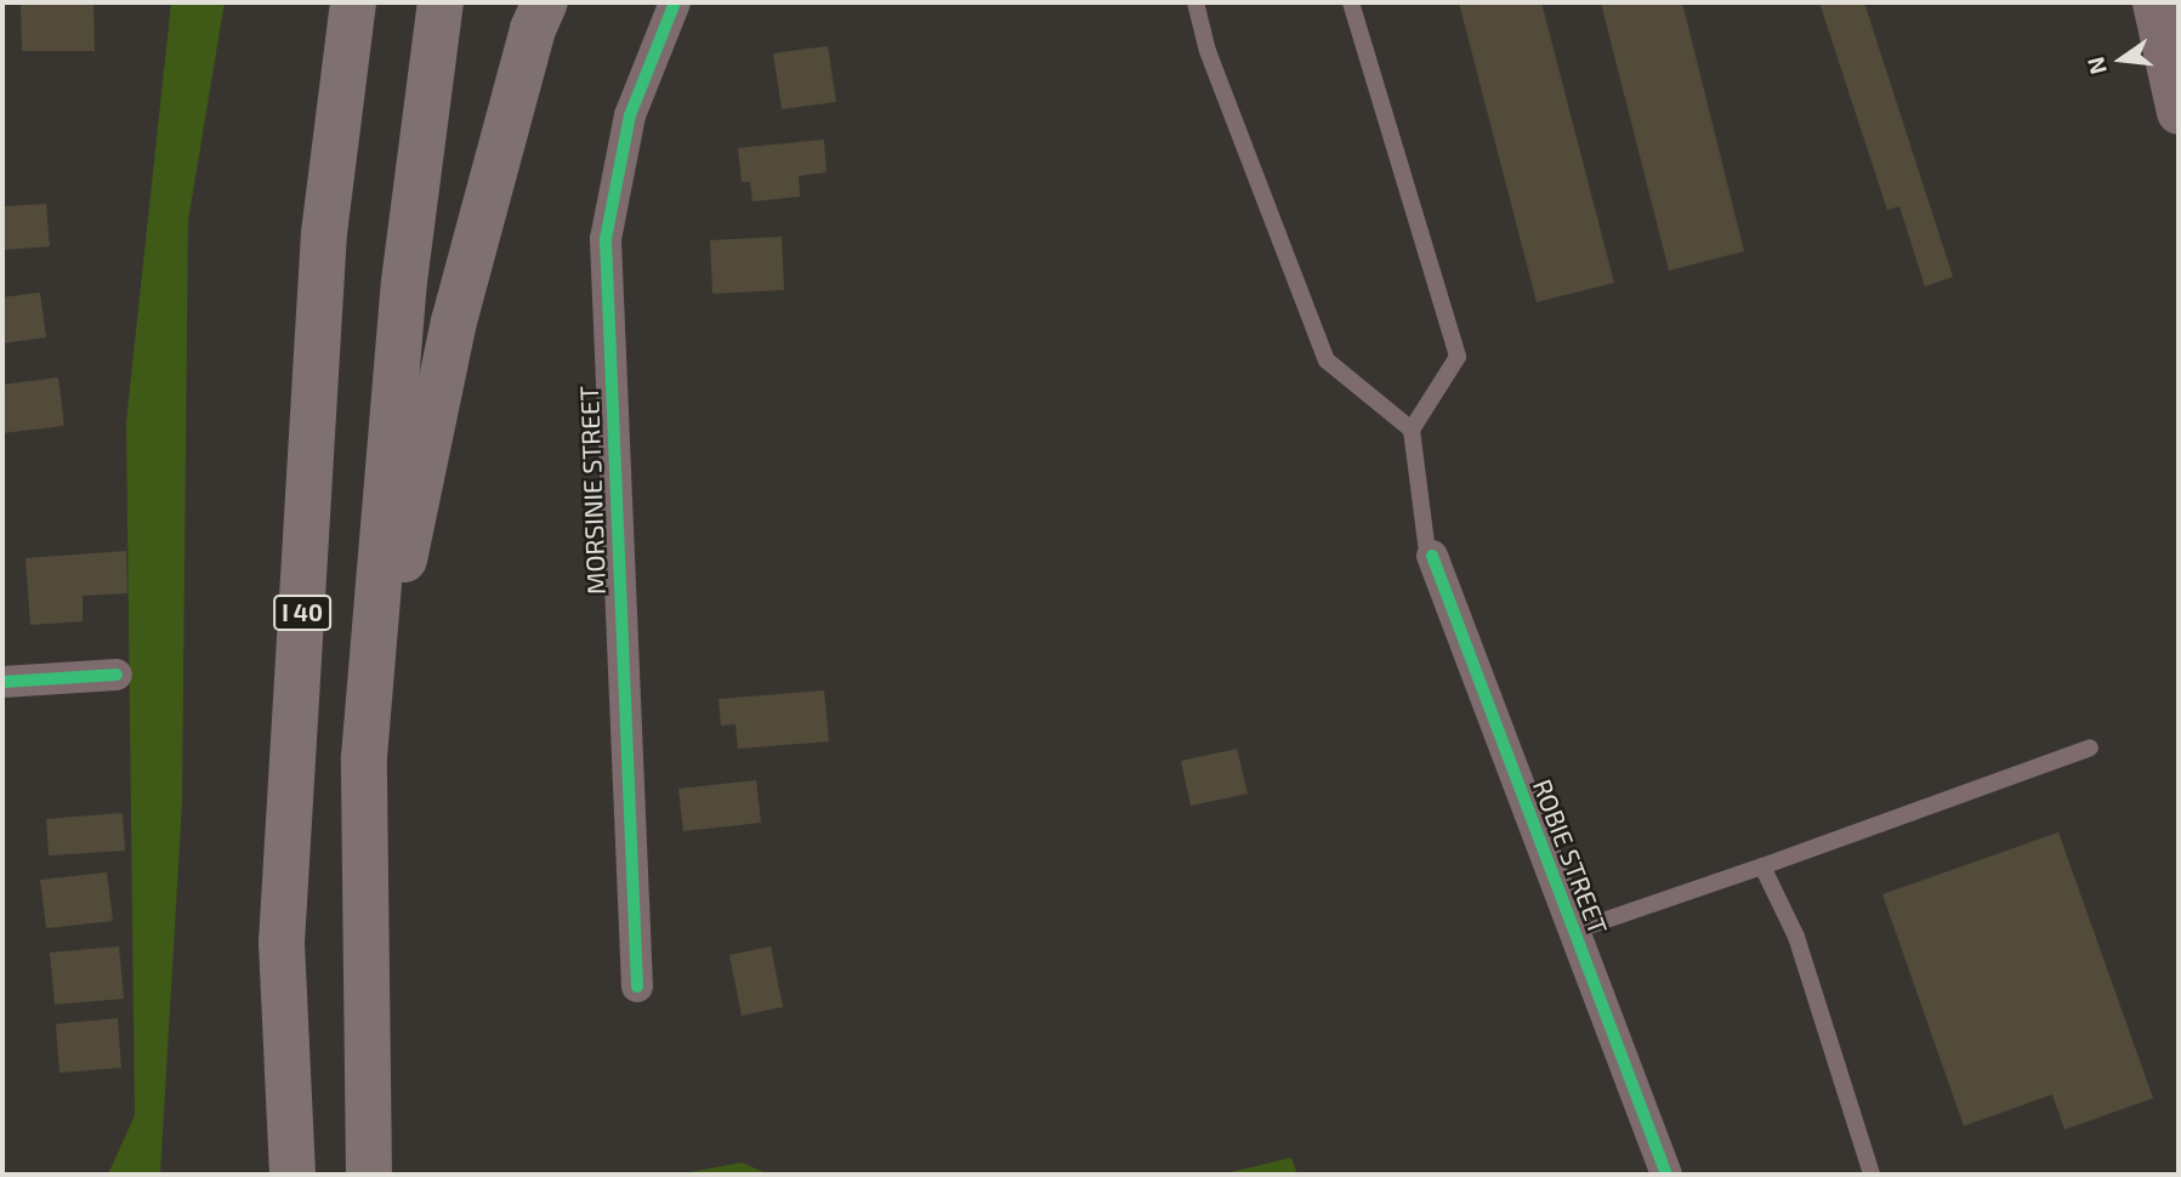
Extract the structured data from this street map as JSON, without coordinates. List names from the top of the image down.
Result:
{
  "streets": {
    "highway": ["I 40"],
    "street": ["MORSINIE STREET", "ROBIE STREET"]
  },
  "north": "left"
}
